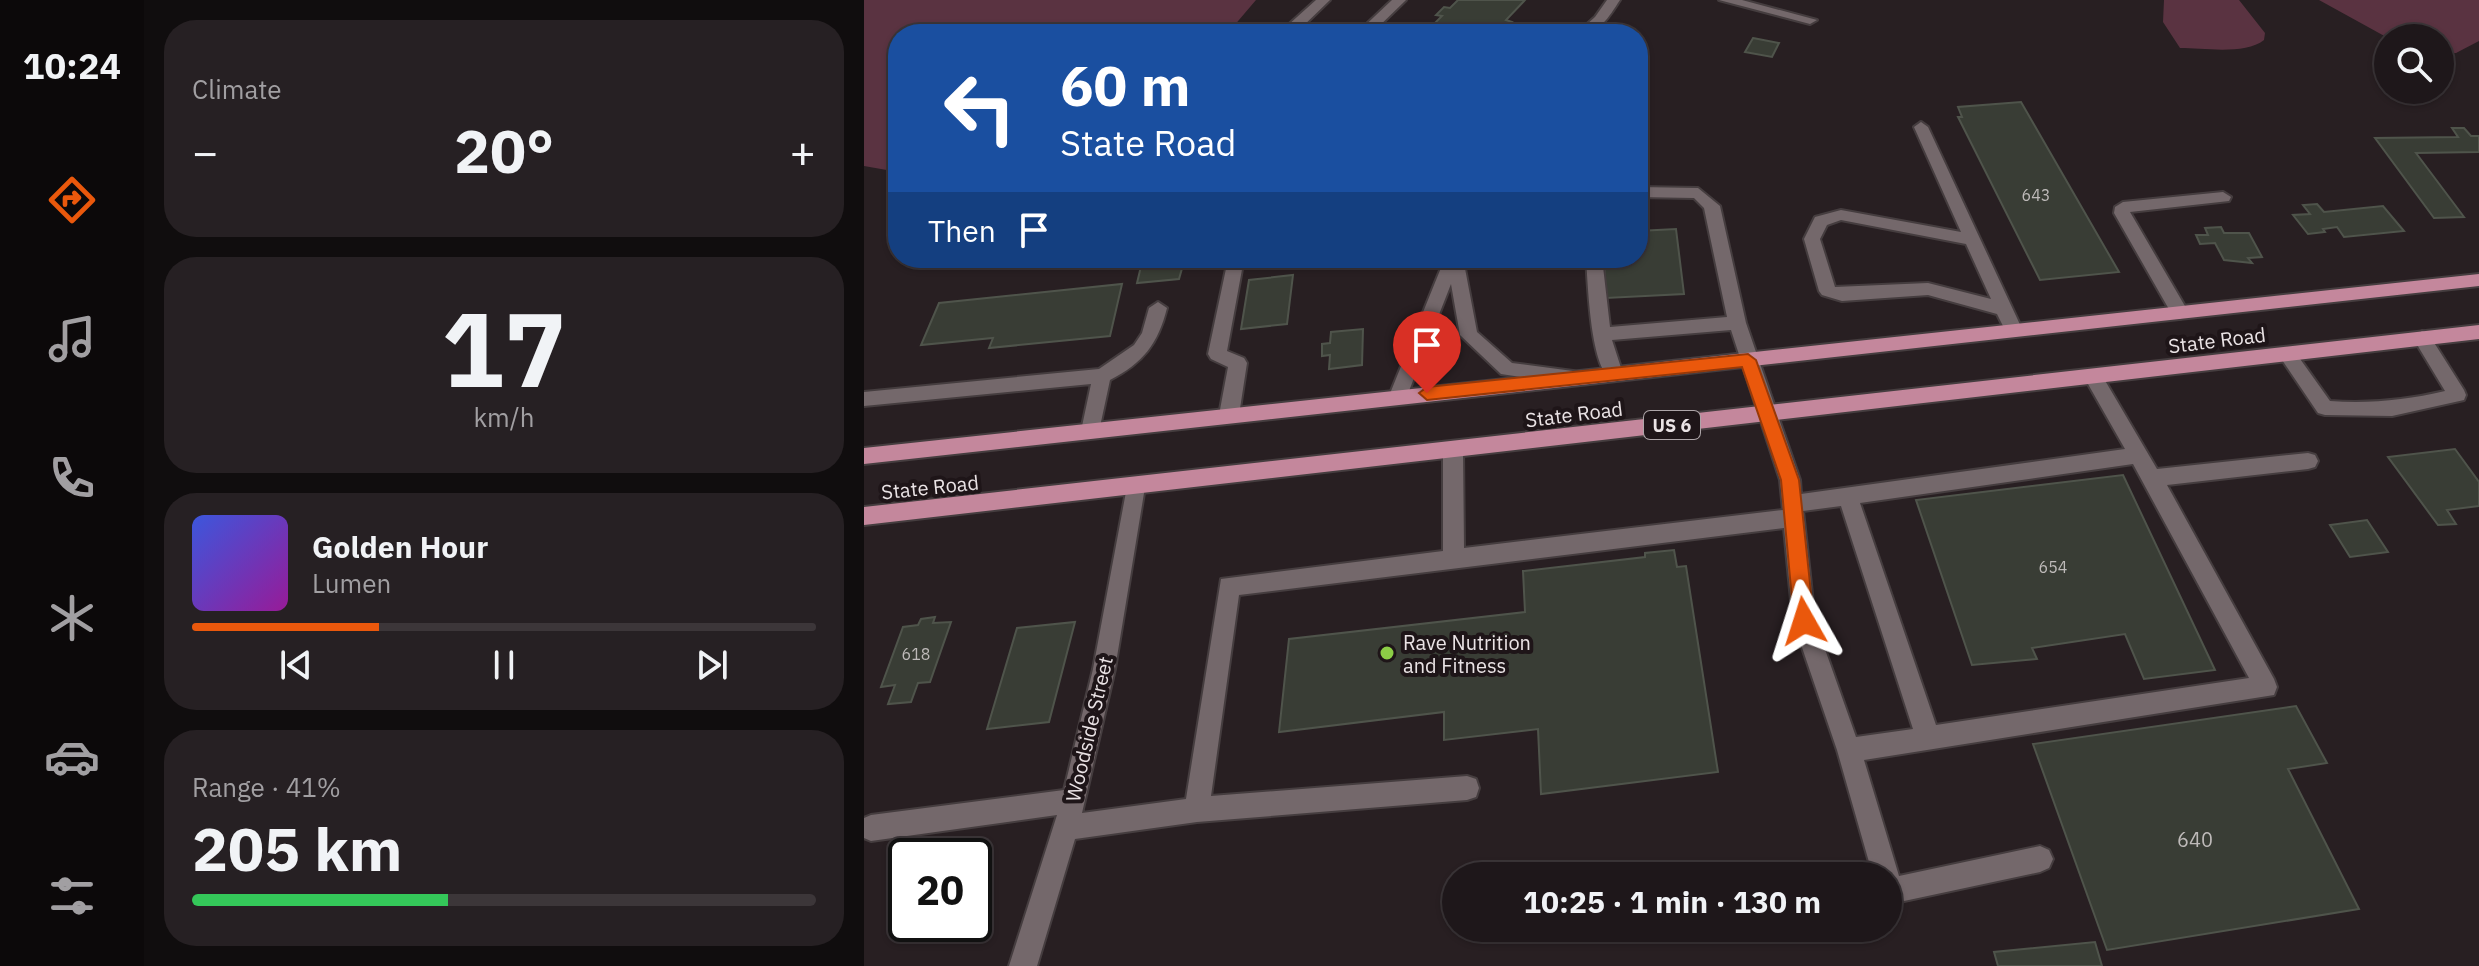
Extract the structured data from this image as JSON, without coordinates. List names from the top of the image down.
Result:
{
  "streets": {
    "main road": ["State Road", "US 6"],
    "street": ["Woodside Street"]
  },
  "crossings": [
    ["State Road", "Woodside Street"]
  ],
  "places": ["Rave Nutrition and Fitness"],
  "house_numbers": [
    "643",
    "654",
    "618",
    "640"
  ],
  "page": {
    "tabs": "10:24",
    "tile": [
      "Climate",
      ["17", "km/h"],
      ["Range · 41%", "205 km"]
    ],
    "turn": ["60 m", "State Road"],
    "heat": ["−", "20°", "+"],
    "then": "Then",
    "song": ["Golden Hour", "Lumen"],
    "limit": "20",
    "trip": "10:25 · 1 min · 130 m"
  }
}
